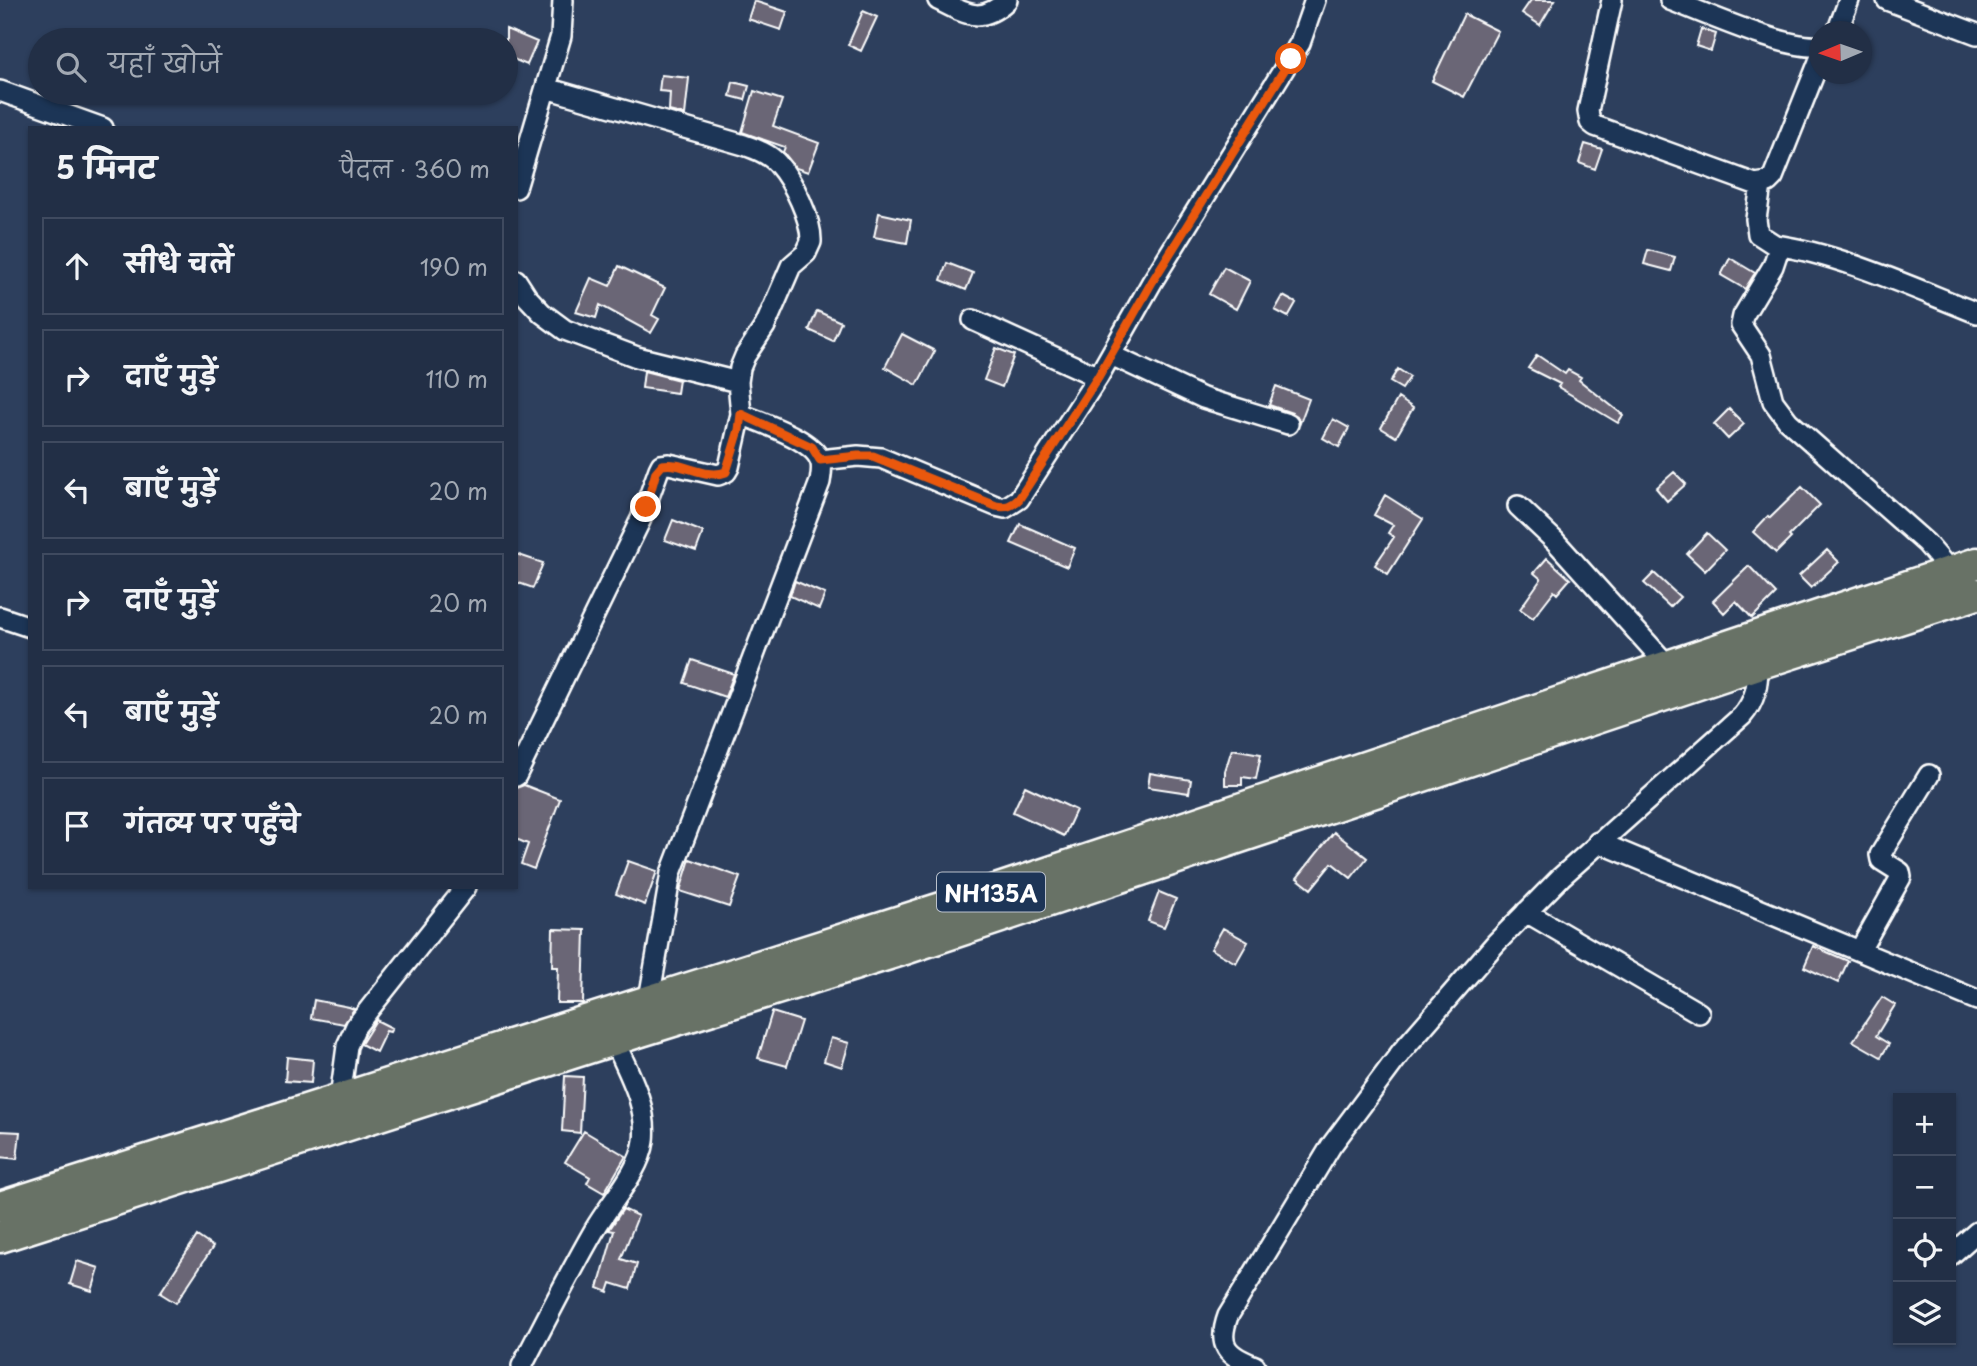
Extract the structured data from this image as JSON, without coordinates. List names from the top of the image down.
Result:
{
  "streets": {
    "highway": ["NH135A"]
  },
  "north": "left",
  "page": {
    "search": "यहाँ खोजें",
    "heading": ["5 मिनट", "पैदल · 360 m"],
    "list": [
      ["सीधे चलें", "190 m"],
      ["दाएँ मुड़ें", "110 m"],
      ["बाएँ मुड़ें", "20 m"],
      ["दाएँ मुड़ें", "20 m"],
      ["बाएँ मुड़ें", "20 m"],
      "गंतव्य पर पहुँचे"
    ],
    "map_buttons": ["+", "−"]
  }
}
